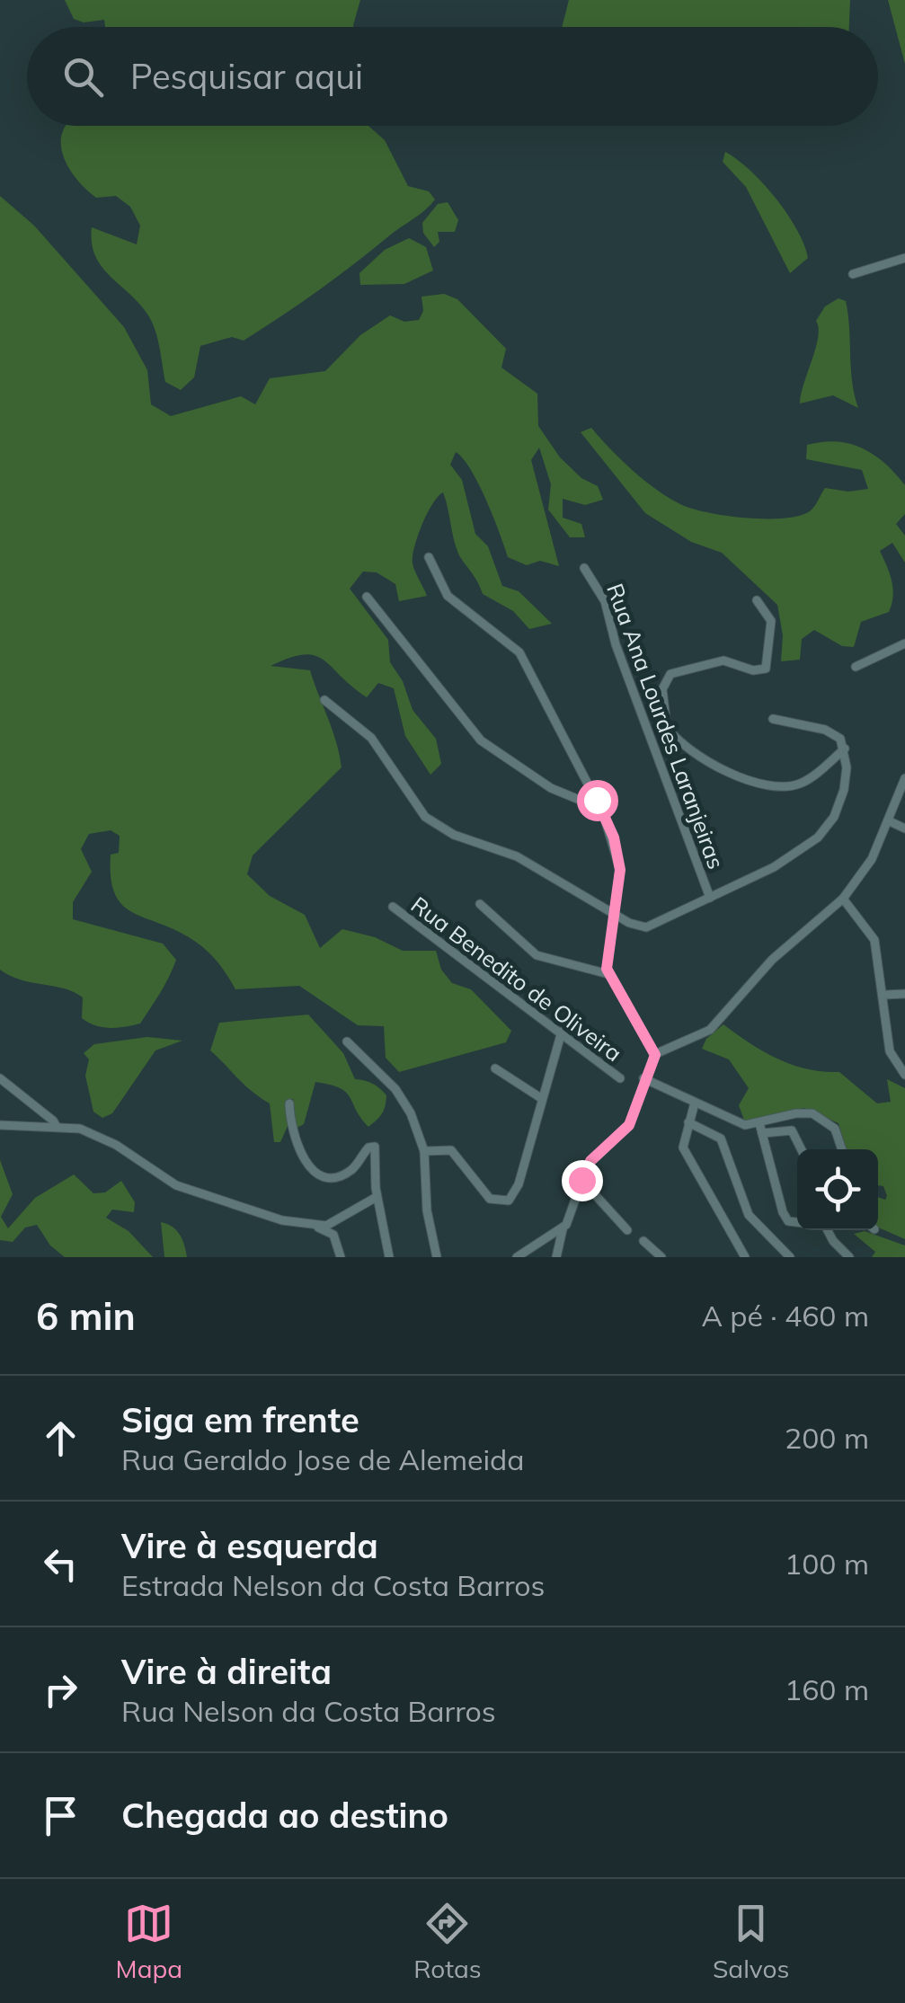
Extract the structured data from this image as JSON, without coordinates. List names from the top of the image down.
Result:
{
  "streets": {
    "street": ["Rua Ana Lourdes Laranjeiras", "Rua Benedito de Oliveira"]
  },
  "page": {
    "search": "Pesquisar aqui",
    "heading": ["6 min", "A pé · 460 m"],
    "list": [
      ["Siga em frente", "Rua Geraldo Jose de Alemeida", "200 m"],
      ["Vire à esquerda", "Estrada Nelson da Costa Barros", "100 m"],
      ["Vire à direita", "Rua Nelson da Costa Barros", "160 m"],
      "Chegada ao destino"
    ],
    "nav": ["Mapa", "Rotas", "Salvos"]
  }
}
